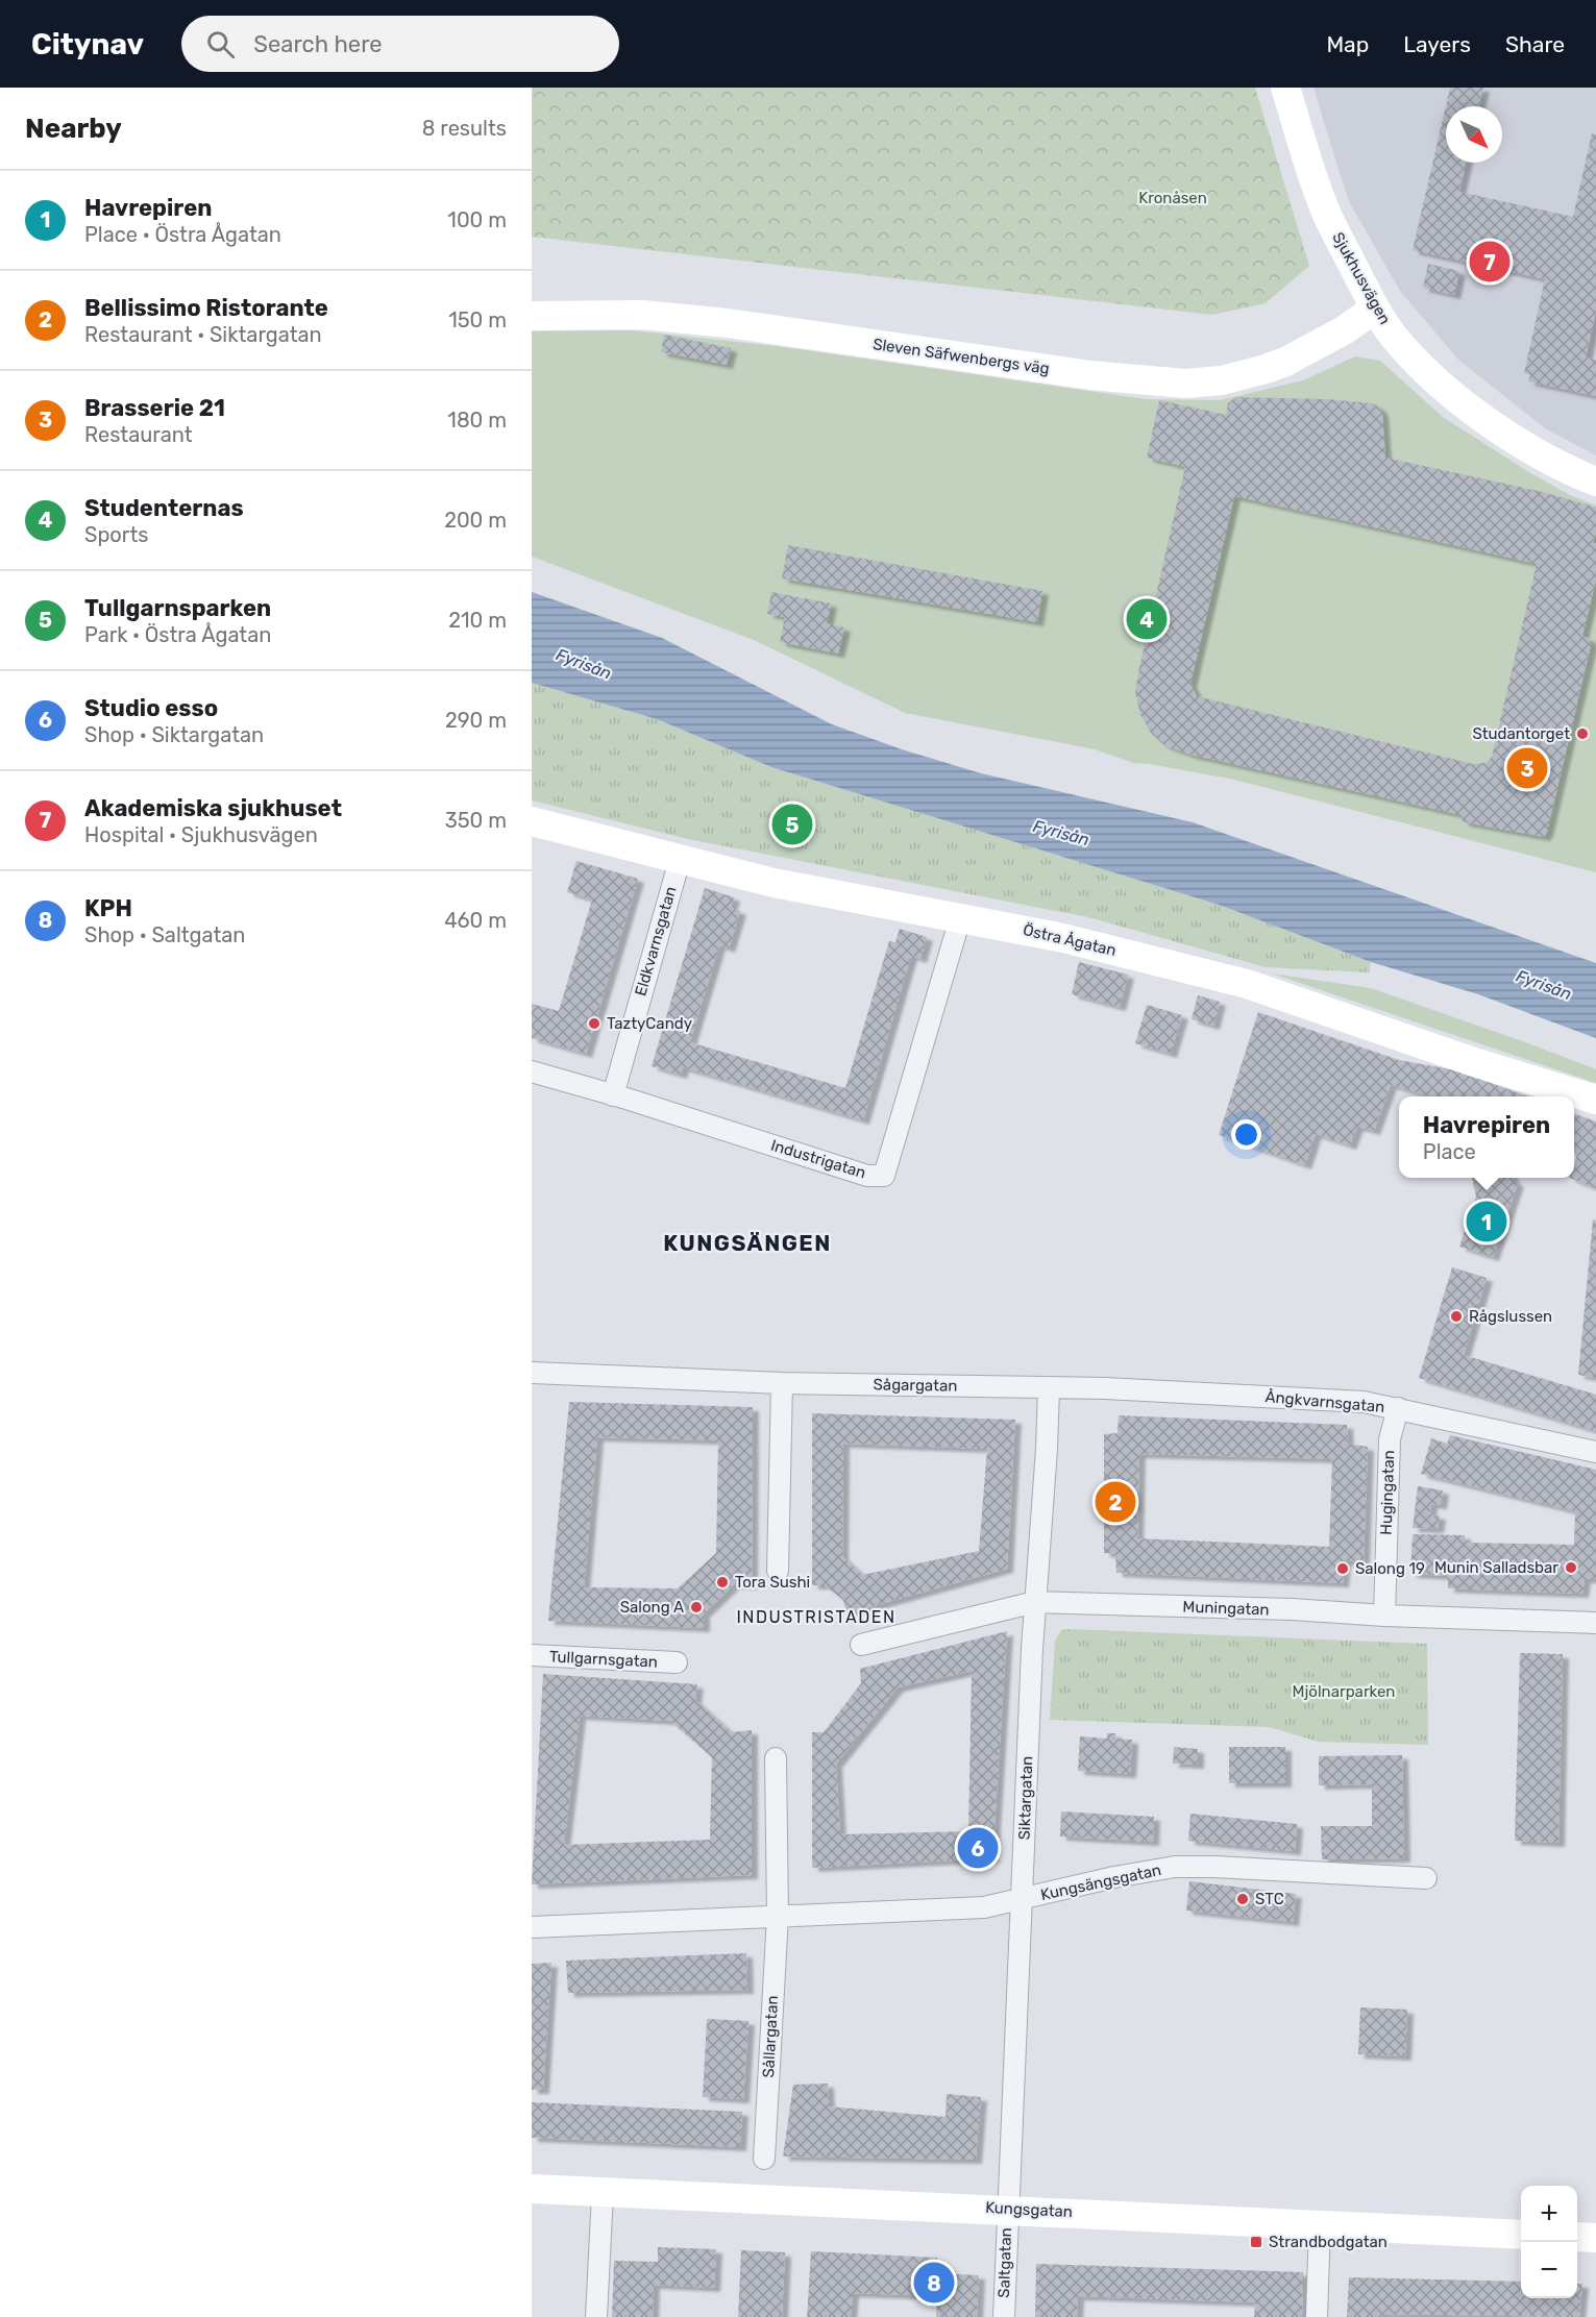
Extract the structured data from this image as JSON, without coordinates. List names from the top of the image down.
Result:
{
  "streets": {
    "street": [
      "Sjukhusvägen",
      "Sleven Säfwenbergs väg",
      "Östra Ågatan",
      "Eldkvarnsgatan",
      "Industrigatan",
      "Sågargatan",
      "Ångkvarnsgatan",
      "Hugingatan",
      "Muningatan",
      "Tullgarnsgatan",
      "Siktargatan",
      "Kungsängsgatan",
      "Sållargatan",
      "Kungsgatan",
      "Saltgatan"
    ]
  },
  "crossings": [
    ["Sjukhusvägen", "Sleven Säfwenbergs väg"],
    ["Östra Ågatan", "Eldkvarnsgatan"],
    ["Östra Ågatan", "Industrigatan"],
    ["Eldkvarnsgatan", "Industrigatan"],
    ["Sågargatan", "Ångkvarnsgatan"],
    ["Sågargatan", "Siktargatan"],
    ["Ångkvarnsgatan", "Hugingatan"],
    ["Ångkvarnsgatan", "Siktargatan"],
    ["Hugingatan", "Muningatan"],
    ["Muningatan", "Siktargatan"],
    ["Siktargatan", "Kungsängsgatan"],
    ["Siktargatan", "Kungsgatan"],
    ["Siktargatan", "Saltgatan"],
    ["Kungsängsgatan", "Sållargatan"],
    ["Kungsgatan", "Saltgatan"]
  ],
  "districts": ["KUNGSÄNGEN", "INDUSTRISTADEN"],
  "water": ["Fyrisån"],
  "parks": ["Kronåsen", "Mjölnarparken"],
  "places": {
    "other": [
      "Studantorget",
      "TaztyCandy",
      "Rågslussen",
      "Munin Salladsbar",
      "Salong 19",
      "Tora Sushi",
      "Salong A",
      "STC"
    ],
    "transit": ["Strandbodgatan"]
  },
  "north": "bottom right",
  "page": {
    "header": "Citynav",
    "search": "Search here",
    "nav": ["Map", "Layers", "Share"],
    "heading": ["Nearby", "8 results"],
    "list": [
      {
        "mark": "1",
        "name": "Havrepiren",
        "note": "Place · Östra Ågatan",
        "value": "100 m"
      },
      {
        "mark": "2",
        "name": "Bellissimo Ristorante",
        "note": "Restaurant · Siktargatan",
        "value": "150 m"
      },
      {
        "mark": "3",
        "name": "Brasserie 21",
        "note": "Restaurant",
        "value": "180 m"
      },
      {
        "mark": "4",
        "name": "Studenternas",
        "note": "Sports",
        "value": "200 m"
      },
      {
        "mark": "5",
        "name": "Tullgarnsparken",
        "note": "Park · Östra Ågatan",
        "value": "210 m"
      },
      {
        "mark": "6",
        "name": "Studio esso",
        "note": "Shop · Siktargatan",
        "value": "290 m"
      },
      {
        "mark": "7",
        "name": "Akademiska sjukhuset",
        "note": "Hospital · Sjukhusvägen",
        "value": "350 m"
      },
      {
        "mark": "8",
        "name": "KPH",
        "note": "Shop · Saltgatan",
        "value": "460 m"
      }
    ],
    "pins": [
      "7",
      "4",
      "3",
      "5",
      "1",
      "2",
      "6",
      "8"
    ],
    "popup": ["Havrepiren", "Place"],
    "map_buttons": ["+", "−"]
  }
}
